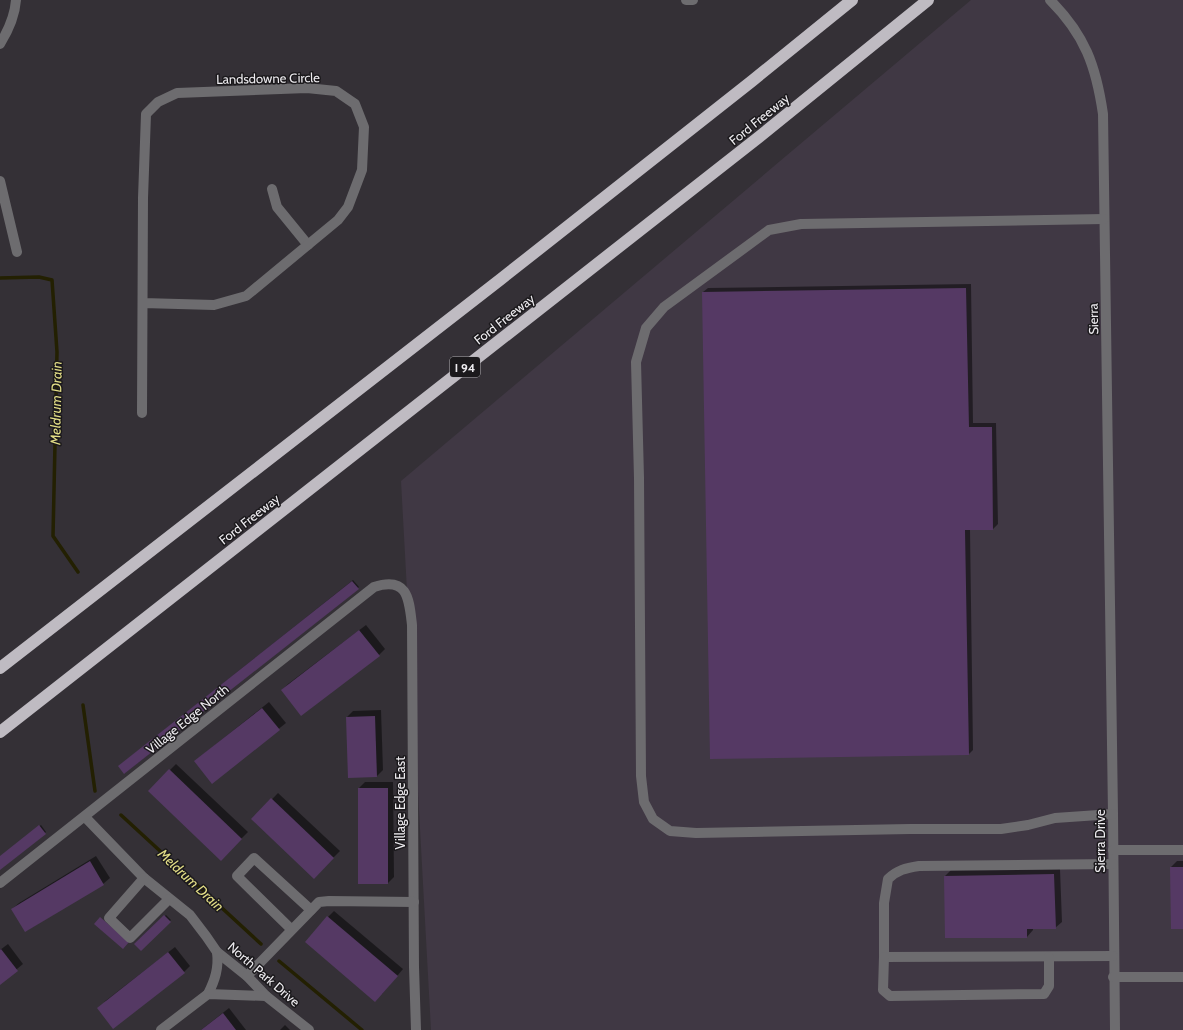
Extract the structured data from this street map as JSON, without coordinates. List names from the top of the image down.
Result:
{
  "streets": {
    "highway": ["Ford Freeway", "I 94"],
    "street": [
      "Landsdowne Circle",
      "Sierra",
      "Village Edge North",
      "Village Edge East",
      "Sierra Drive",
      "North Park Drive"
    ]
  },
  "crossings": [
    ["Sierra", "Sierra Drive"],
    ["Village Edge North", "Village Edge East"],
    ["Village Edge North", "North Park Drive"]
  ],
  "water": ["Meldrum Drain"]
}
